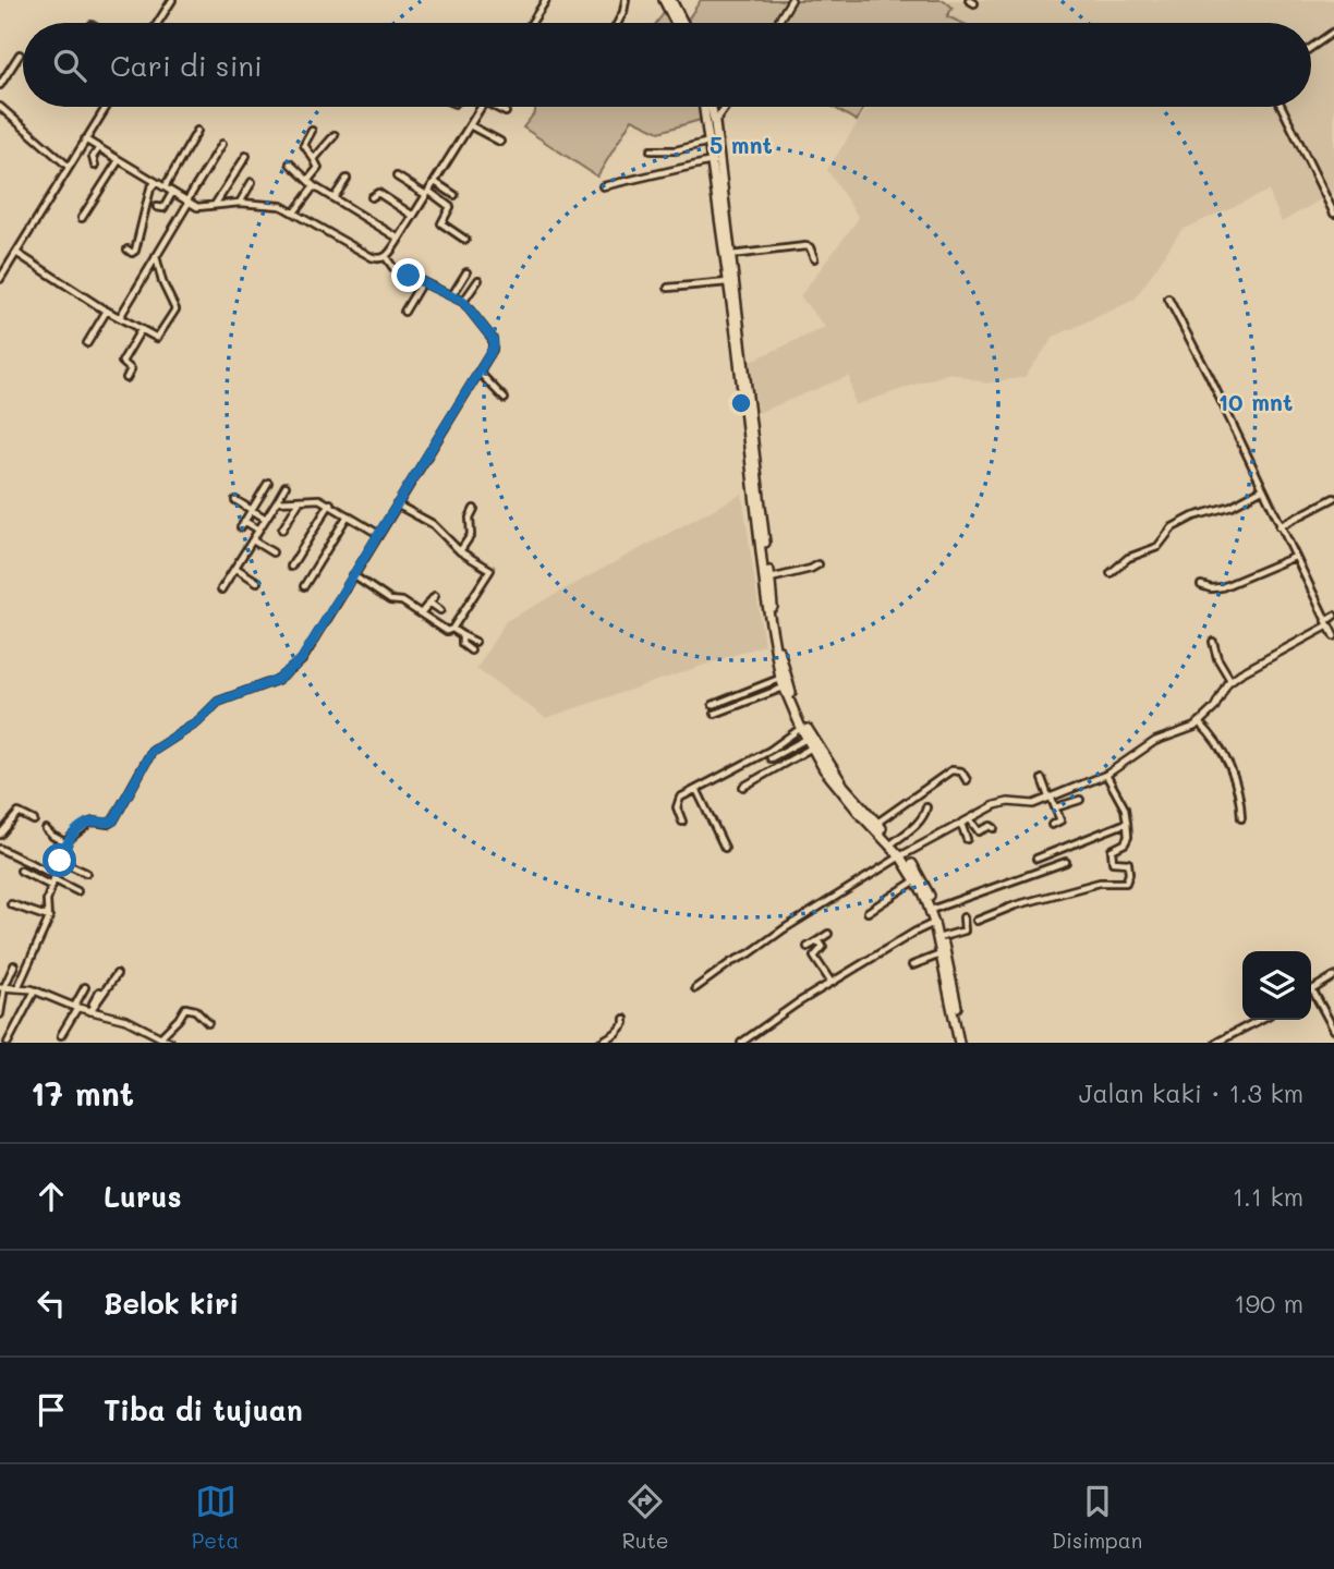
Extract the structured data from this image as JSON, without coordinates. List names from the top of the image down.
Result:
{
  "page": {
    "search": "Cari di sini",
    "heading": ["17 mnt", "Jalan kaki · 1.3 km"],
    "list": [
      ["Lurus", "1.1 km"],
      ["Belok kiri", "190 m"],
      "Tiba di tujuan"
    ],
    "nav": ["Peta", "Rute", "Disimpan"]
  },
  "rings": ["5 mnt", "10 mnt"]
}
